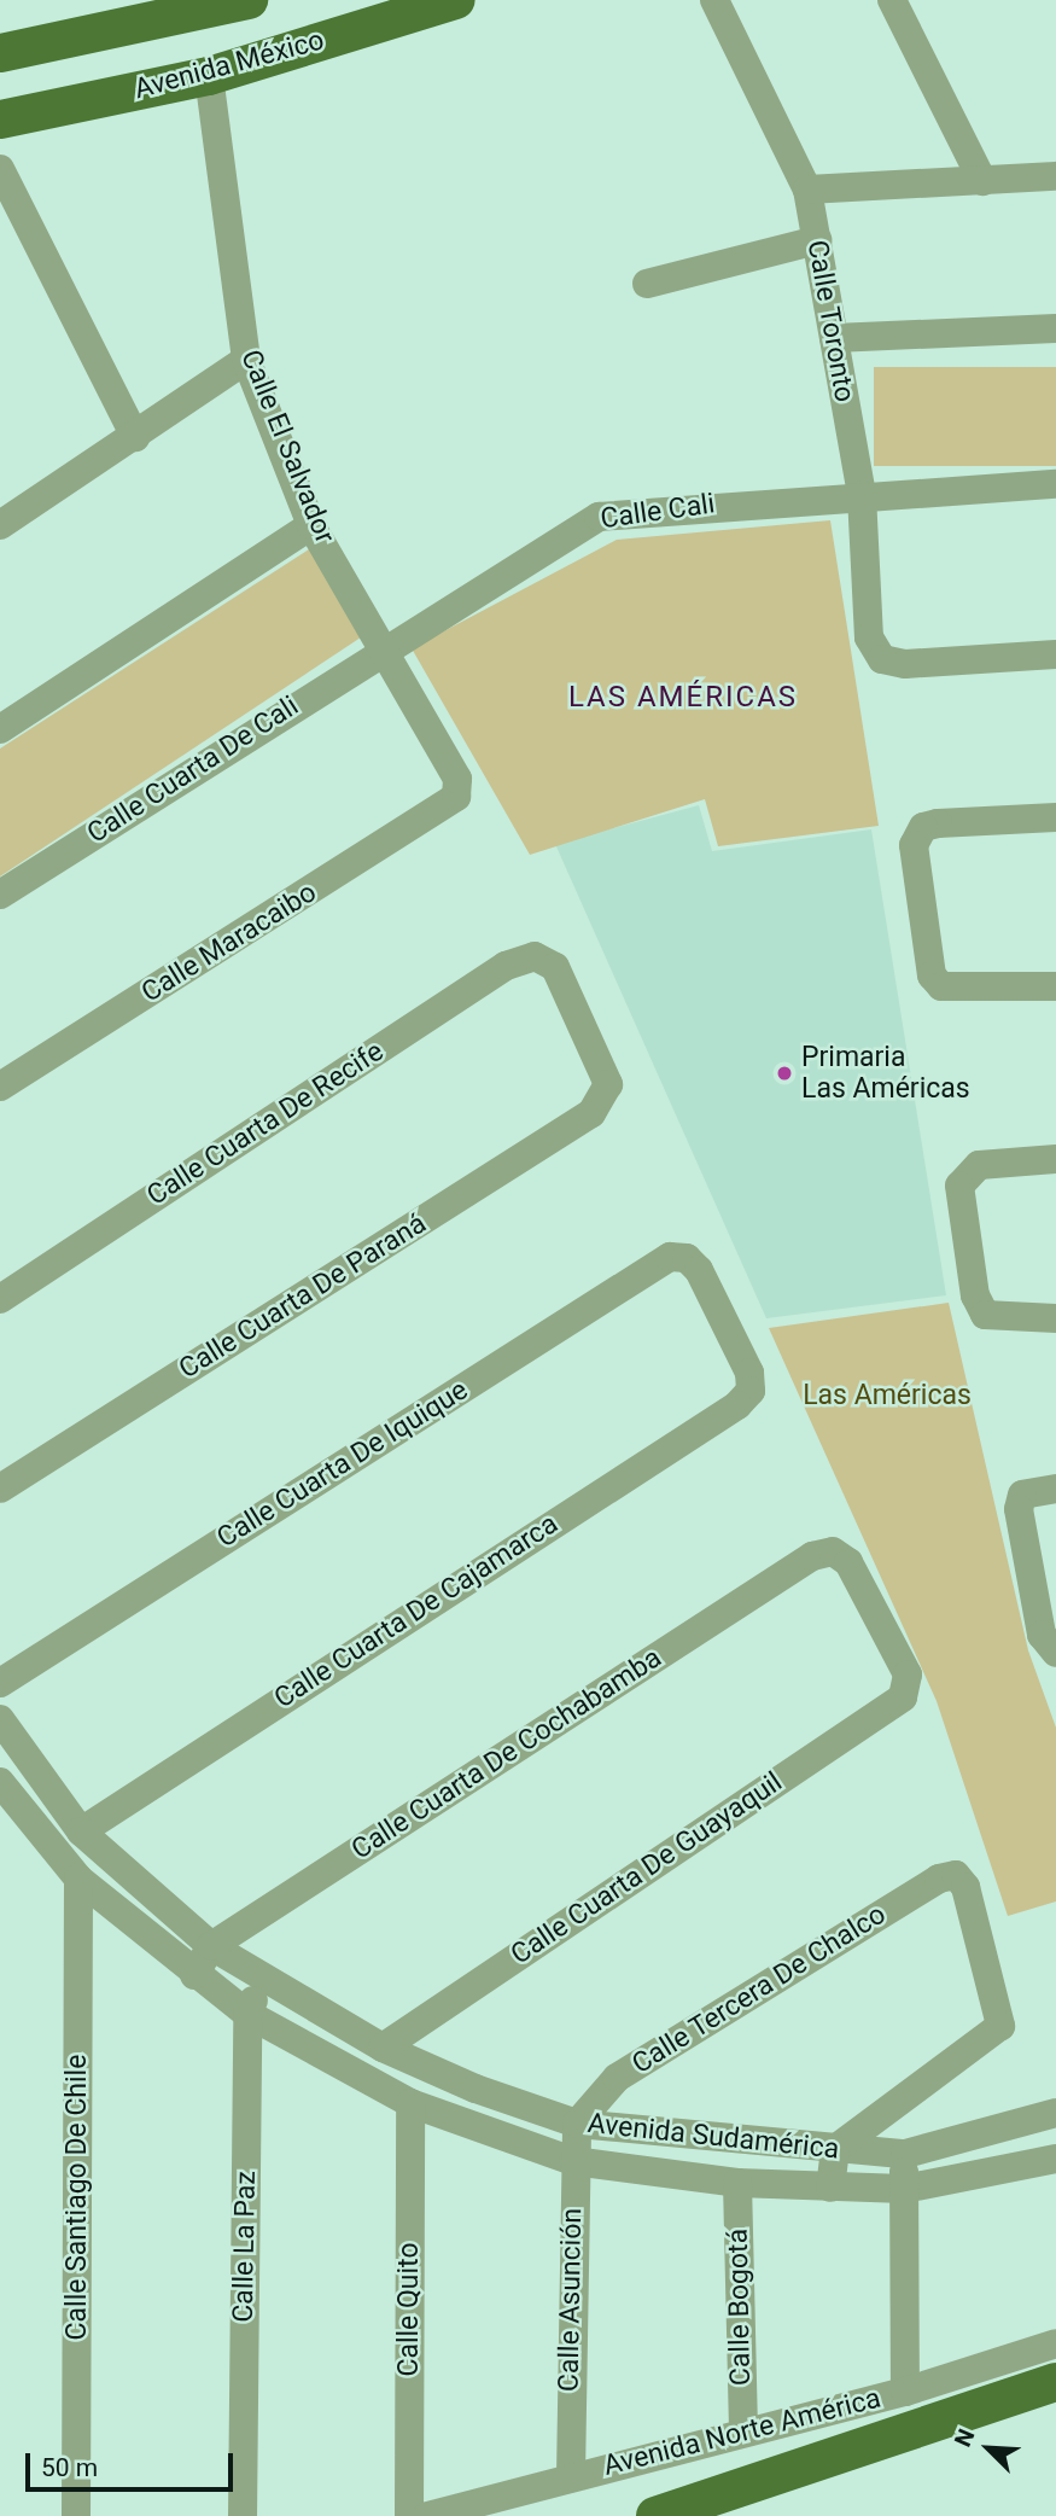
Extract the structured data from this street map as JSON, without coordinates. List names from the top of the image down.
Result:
{
  "streets": {
    "main road": ["Avenida México", "Calle El Salvador", "Avenida Norte América"],
    "street": [
      "Calle Toronto",
      "Calle Cali",
      "Calle Cuarta De Cali",
      "Calle Maracaibo",
      "Calle Cuarta De Recife",
      "Calle Cuarta De Paraná",
      "Calle Cuarta De Iquique",
      "Calle Cuarta De Cajamarca",
      "Calle Cuarta De Cochabamba",
      "Calle Cuarta De Guayaquil",
      "Calle Tercera De Chalco",
      "Avenida Sudamérica",
      "Calle Santiago De Chile",
      "Calle La Paz",
      "Calle Asunción",
      "Calle Bogotá",
      "Calle Quito"
    ]
  },
  "crossings": [
    ["Avenida México", "Calle El Salvador"],
    ["Calle Toronto", "Calle Cali"],
    ["Calle El Salvador", "Calle Cali"],
    ["Calle El Salvador", "Calle Cuarta De Cali"],
    ["Calle El Salvador", "Calle Maracaibo"],
    ["Calle Cali", "Calle Cuarta De Cali"],
    ["Calle Cuarta De Recife", "Calle Cuarta De Paraná"],
    ["Calle Cuarta De Iquique", "Calle Cuarta De Cajamarca"],
    ["Calle Cuarta De Cajamarca", "Avenida Sudamérica"],
    ["Calle Cuarta De Cochabamba", "Calle Cuarta De Guayaquil"],
    ["Calle Cuarta De Cochabamba", "Avenida Sudamérica"],
    ["Calle Cuarta De Guayaquil", "Avenida Sudamérica"],
    ["Calle Tercera De Chalco", "Avenida Sudamérica"],
    ["Calle Tercera De Chalco", "Calle Asunción"],
    ["Avenida Sudamérica", "Calle Santiago De Chile"],
    ["Avenida Sudamérica", "Calle La Paz"],
    ["Avenida Sudamérica", "Calle Asunción"],
    ["Avenida Sudamérica", "Calle Bogotá"],
    ["Avenida Sudamérica", "Calle Quito"],
    ["Calle Asunción", "Avenida Norte América"],
    ["Calle Bogotá", "Avenida Norte América"]
  ],
  "districts": ["LAS AMÉRICAS"],
  "parks": ["Las Américas"],
  "places": ["Primaria Las Américas"],
  "scale_bar": "50 m",
  "north": "top left"
}
